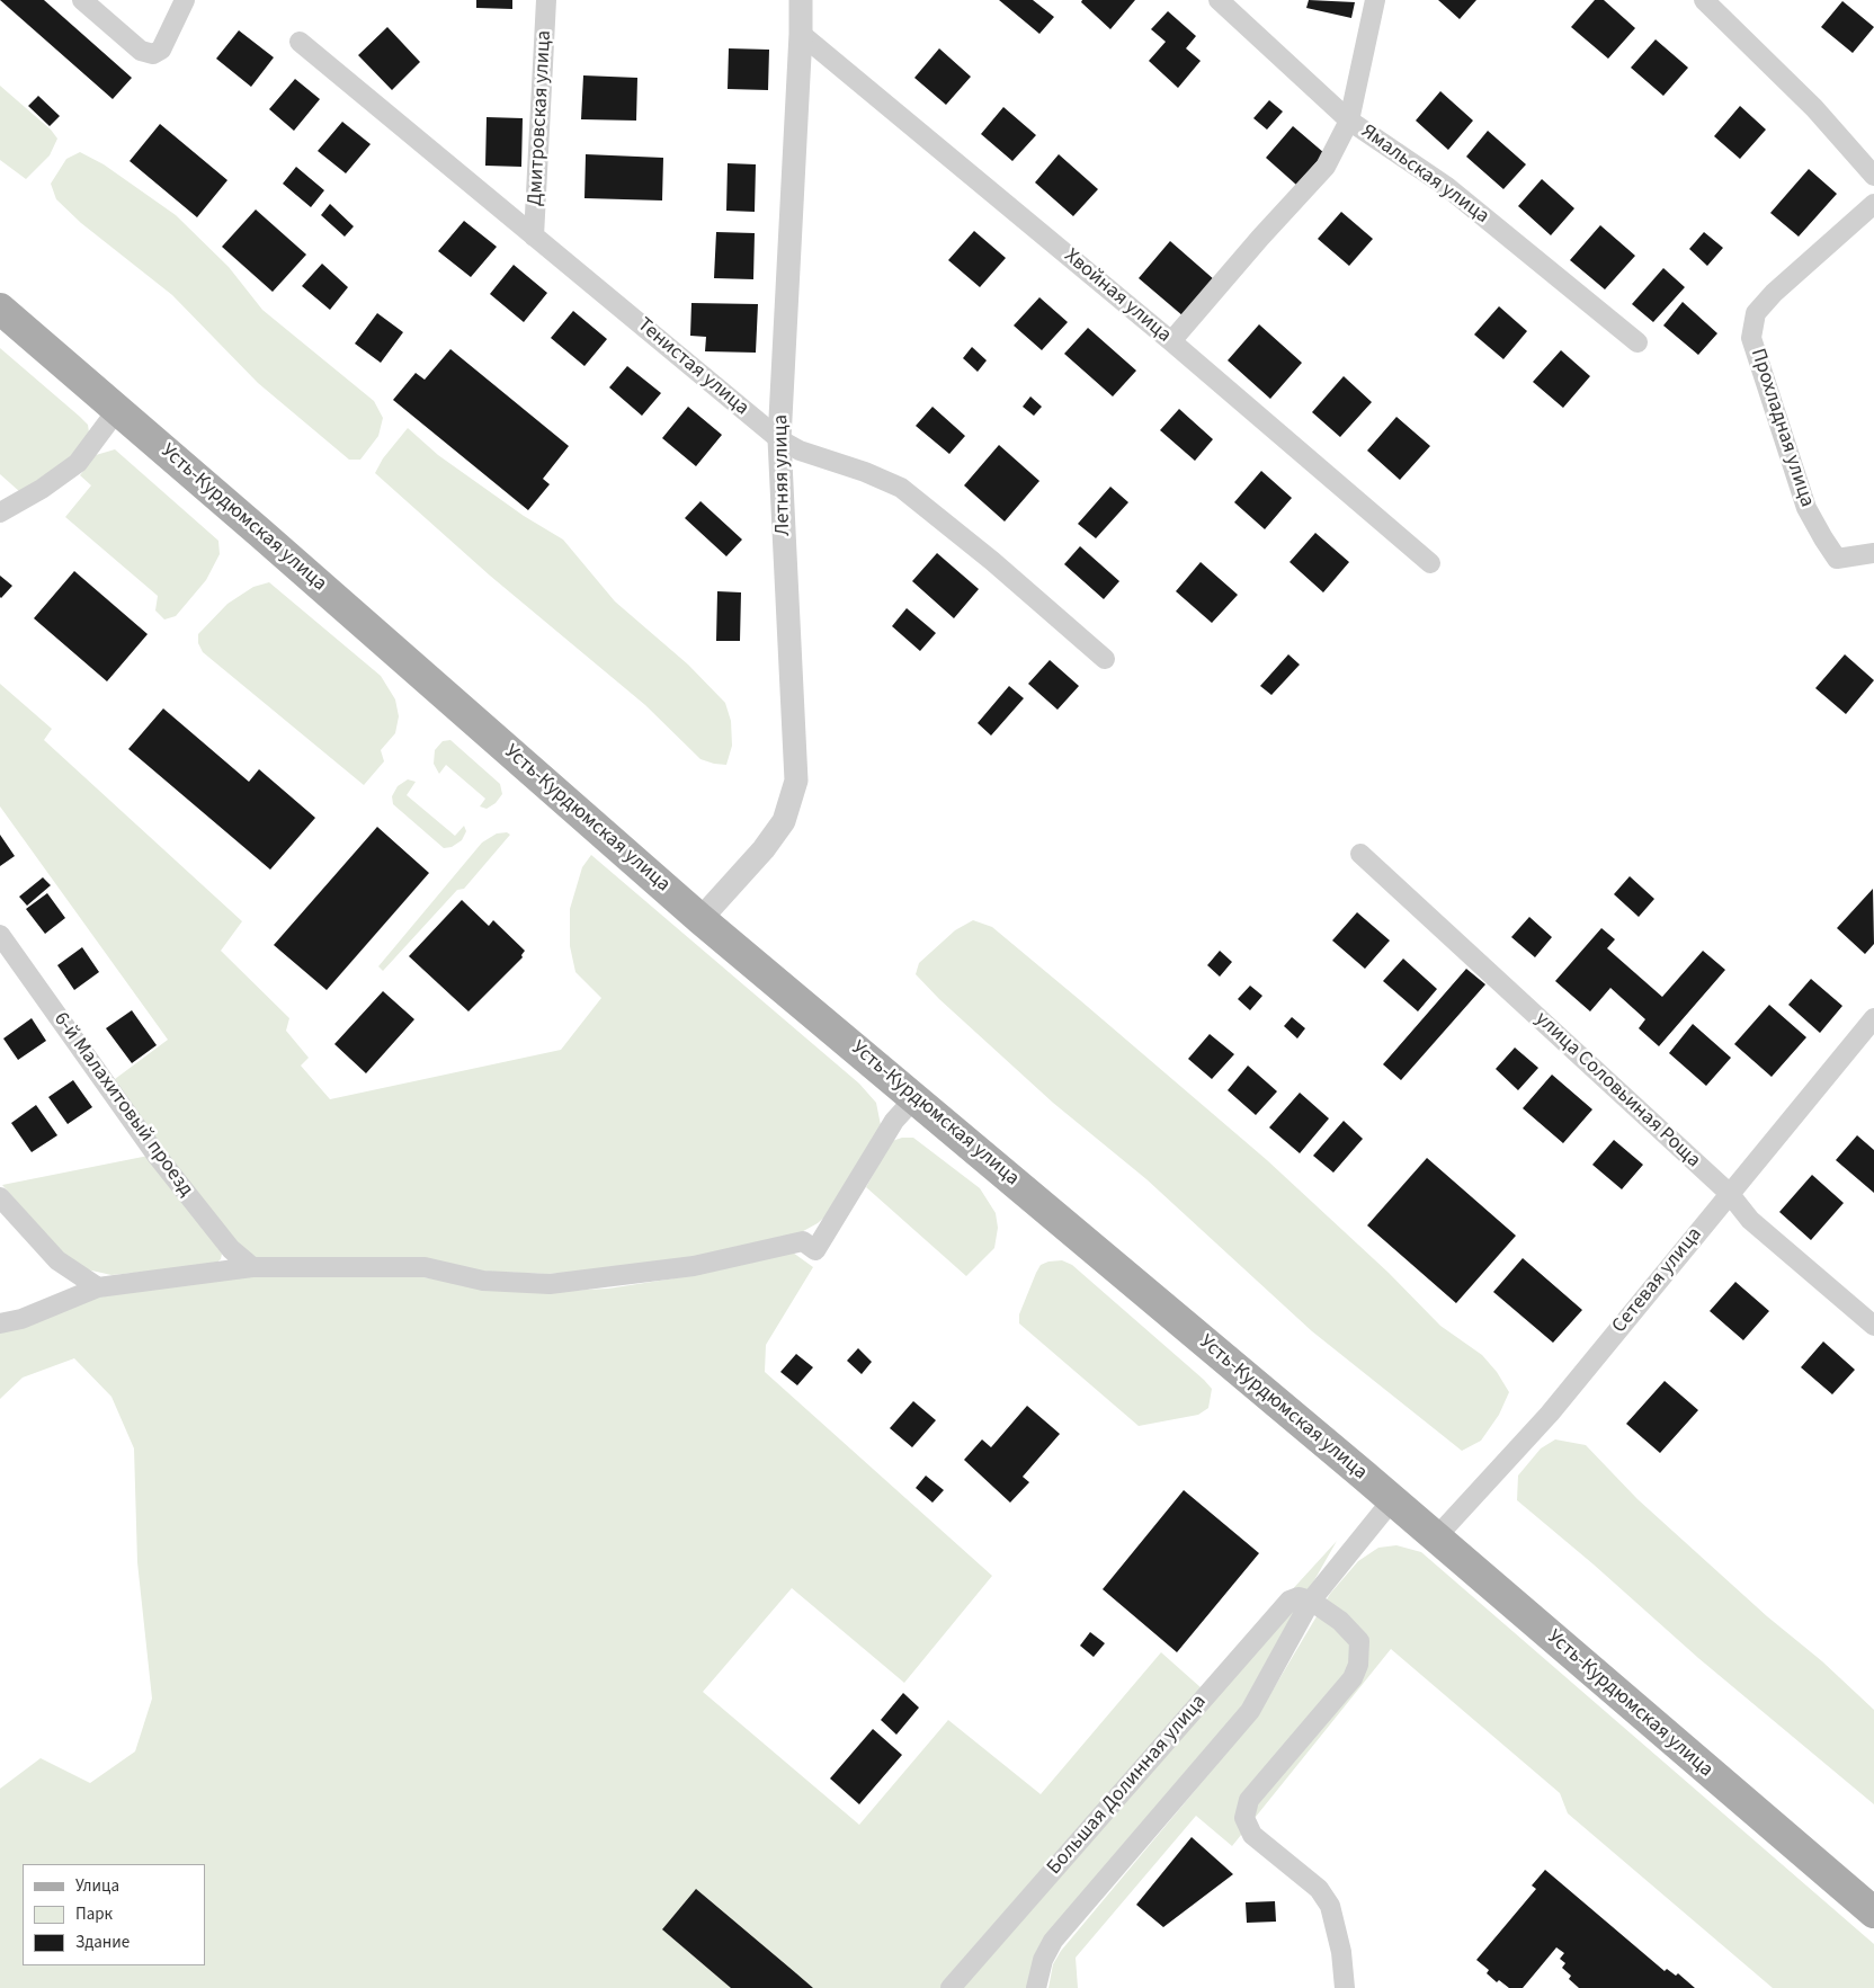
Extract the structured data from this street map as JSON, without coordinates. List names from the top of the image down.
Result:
{
  "streets": {
    "main road": ["Усть-Курдюмская улица"],
    "street": [
      "Дмитровская улица",
      "Ямальская улица",
      "Хвойная улица",
      "Тенистая улица",
      "Прохладная улица",
      "Летняя улица",
      "улица Соловьиная Роща",
      "6-й Малахитовый проезд",
      "Сетевая улица",
      "Большая Долинная улица"
    ]
  },
  "crossings": [
    ["Дмитровская улица", "Тенистая улица"],
    ["Хвойная улица", "Летняя улица"],
    ["Тенистая улица", "Летняя улица"],
    ["Летняя улица", "Усть-Курдюмская улица"],
    ["Усть-Курдюмская улица", "Сетевая улица"],
    ["улица Соловьиная Роща", "Сетевая улица"]
  ],
  "legend": ["Улица", "Парк", "Здание"]
}
